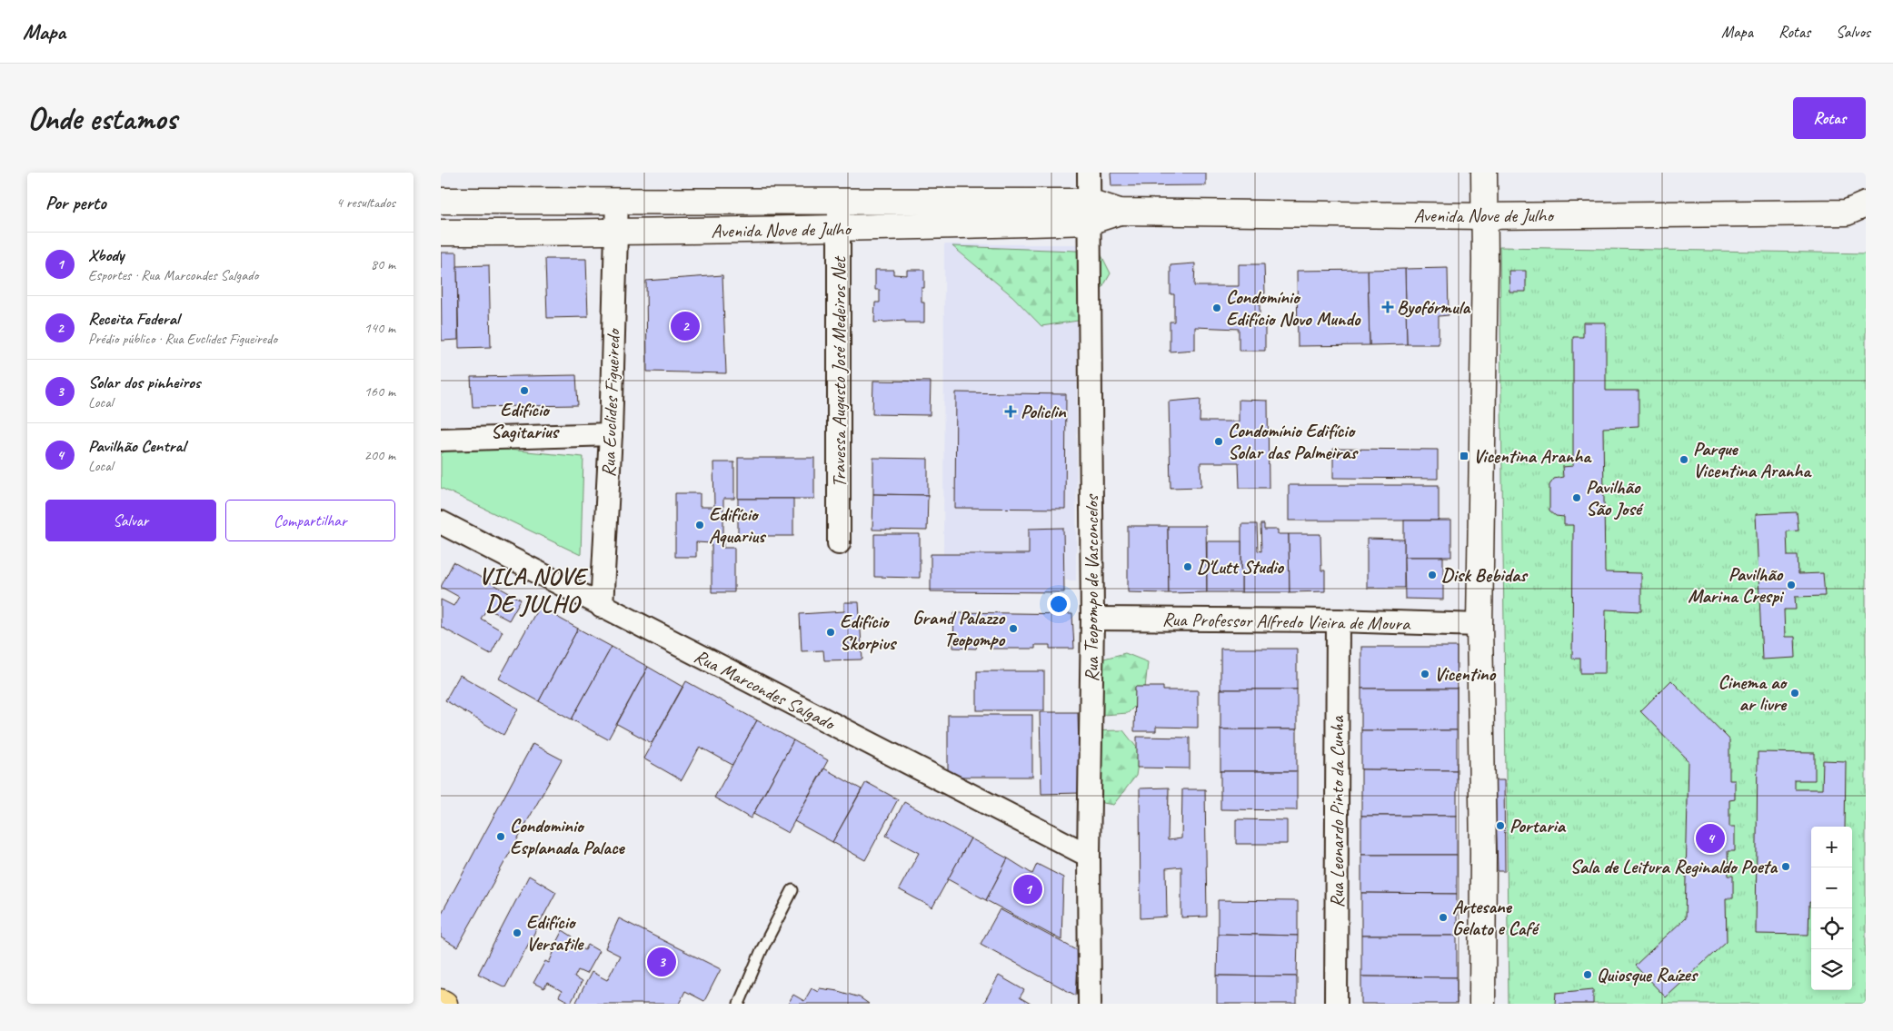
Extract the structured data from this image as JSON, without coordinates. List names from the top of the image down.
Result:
{
  "streets": {
    "main road": ["Avenida Nove de Julho"],
    "street": [
      "Travessa Augusto José Medeiros Net",
      "Rua Euclides Figueiredo",
      "Rua Teopompo de Vasconcelos",
      "Rua Professor Alfredo Vieira de Moura",
      "Rua Marcondes Salgado",
      "Rua Leonardo Pinto da Cunha"
    ]
  },
  "crossings": [
    ["Avenida Nove de Julho", "Travessa Augusto José Medeiros Net"],
    ["Avenida Nove de Julho", "Rua Euclides Figueiredo"],
    ["Avenida Nove de Julho", "Rua Teopompo de Vasconcelos"],
    ["Rua Euclides Figueiredo", "Rua Marcondes Salgado"],
    ["Rua Teopompo de Vasconcelos", "Rua Professor Alfredo Vieira de Moura"],
    ["Rua Teopompo de Vasconcelos", "Rua Marcondes Salgado"],
    ["Rua Professor Alfredo Vieira de Moura", "Rua Leonardo Pinto da Cunha"]
  ],
  "districts": ["VILA NOVE DE JULHO"],
  "places": {
    "health": ["Byofórmula", "Policlin"],
    "other": [
      "Condomínio Edifício Novo Mundo",
      "Edifício Sagitarius",
      "Condomínio Edifício Solar das Palmeiras",
      "Parque Vicentina Aranha",
      "Pavilhão São José",
      "Edifício Aquarius",
      "D'Lutt Studio",
      "Disk Bebidas",
      "Pavilhão Marina Crespi",
      "Grand Palazzo Teopompo",
      "Edifício Skorpius",
      "Vicentino",
      "Cinema ao ar livre",
      "Portaria",
      "Condominio Esplanada Palace",
      "Sala de Leitura Reginaldo Poeta",
      "Artesane Gelato e Café",
      "Edifício Versatile",
      "Quiosque Raízes"
    ],
    "transit": ["Vicentina Aranha"]
  },
  "page": {
    "header": "Mapa",
    "nav": ["Mapa", "Rotas", "Salvos"],
    "buttons": [
      "Rotas",
      ["Salvar", "Compartilhar"]
    ],
    "title": "Onde estamos",
    "heading": ["Por perto", "4 resultados"],
    "list": [
      {
        "mark": "1",
        "name": "Xbody",
        "note": "Esportes · Rua Marcondes Salgado",
        "value": "80 m"
      },
      {
        "mark": "2",
        "name": "Receita Federal",
        "note": "Prédio público · Rua Euclides Figueiredo",
        "value": "140 m"
      },
      {
        "mark": "3",
        "name": "Solar dos pinheiros",
        "note": "Local",
        "value": "160 m"
      },
      {
        "mark": "4",
        "name": "Pavilhão Central",
        "note": "Local",
        "value": "200 m"
      }
    ],
    "pins": [
      "2",
      "4",
      "1",
      "3"
    ],
    "map_buttons": ["+", "−"]
  }
}
